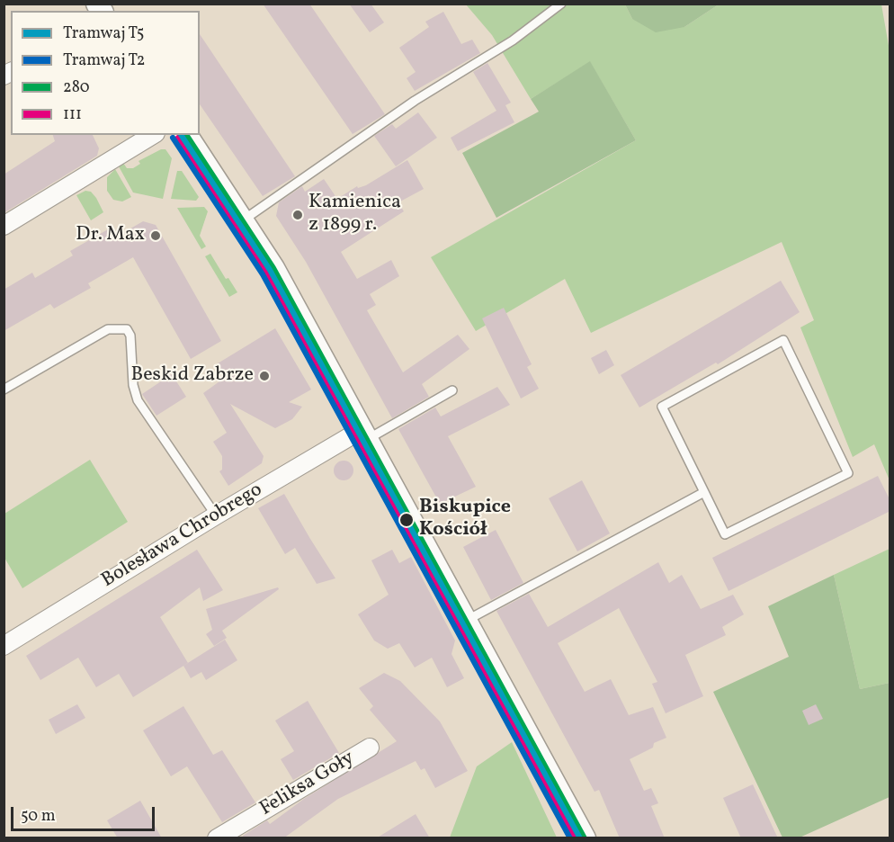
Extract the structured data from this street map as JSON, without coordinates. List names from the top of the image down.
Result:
{
  "streets": {
    "street": ["Bolesława Chrobrego", "Feliksa Goły"]
  },
  "places": [
    "Kamienica z 1899 r.",
    "Dr. Max",
    "Beskid Zabrze",
    "Biskupice Kościół"
  ],
  "lines": [
    "tram line T5",
    "transit line 280",
    "tram line T2",
    "transit line 111"
  ],
  "legend": [
    "Tramwaj T5",
    "Tramwaj T2",
    "280",
    "111"
  ],
  "scale_bar": "50 m"
}
